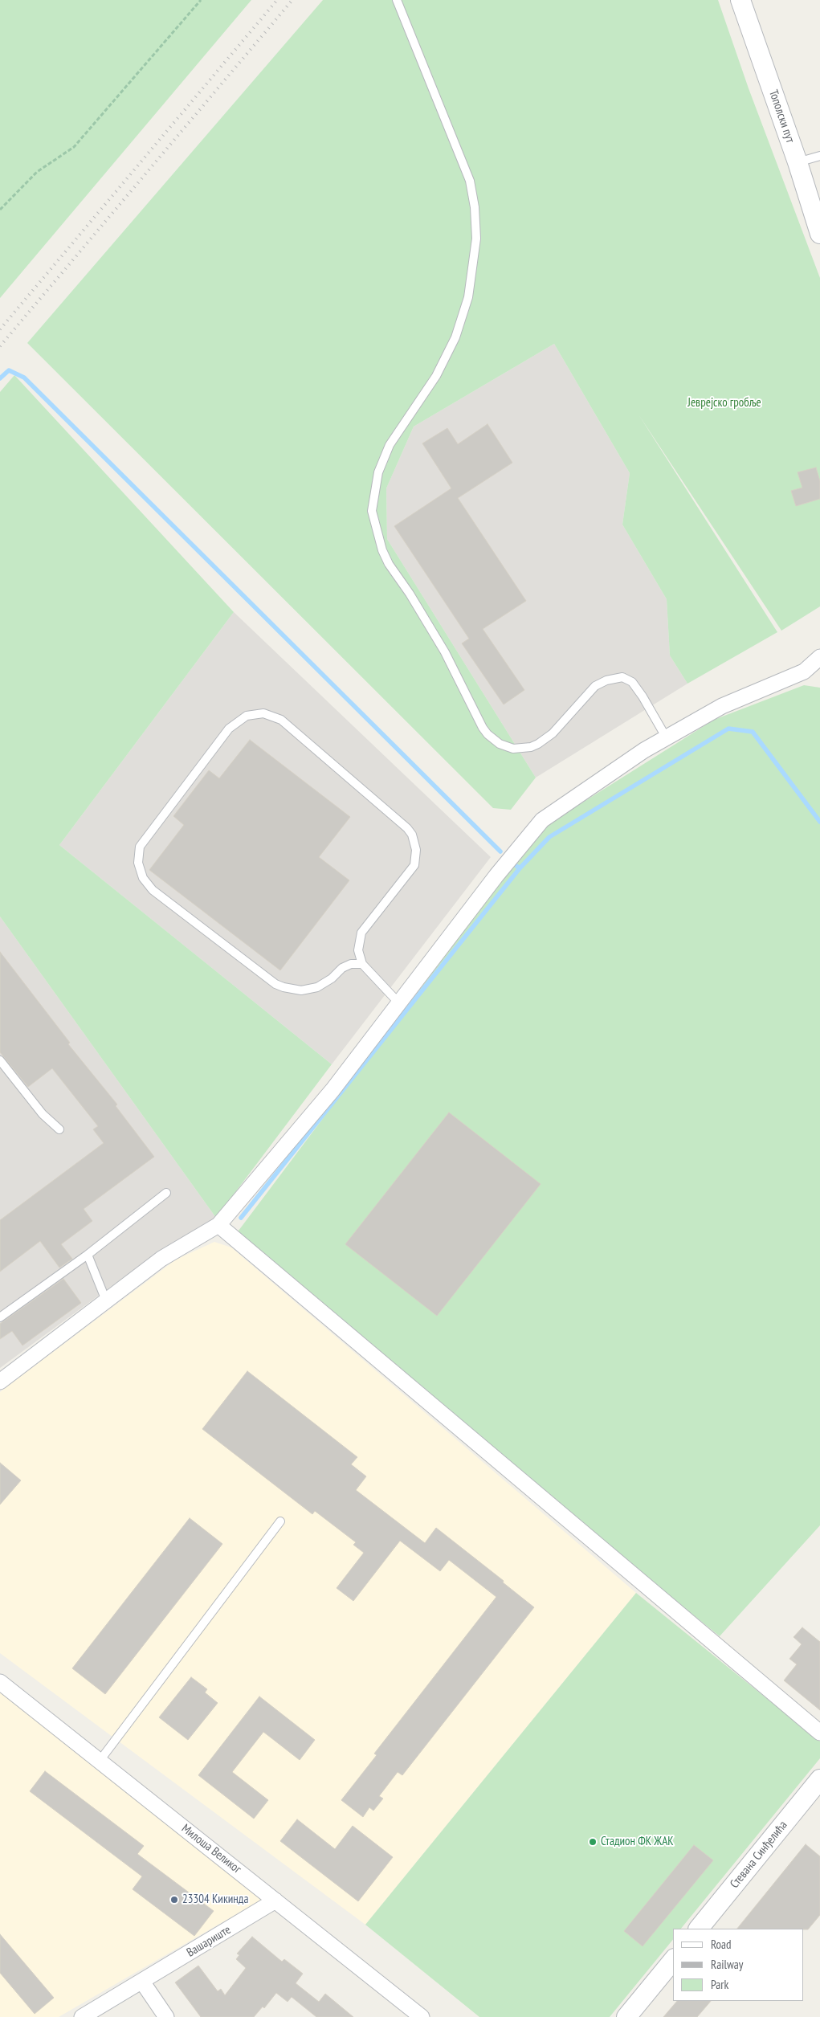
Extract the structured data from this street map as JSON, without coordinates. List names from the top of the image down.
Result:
{
  "streets": {
    "street": [
      "Тополски пут",
      "Милоша Великог",
      "Стевана Синђелића",
      "Вашариште"
    ]
  },
  "crossings": [
    ["Милоша Великог", "Вашариште"]
  ],
  "parks": ["Јеврејско гробље"],
  "places": ["Стадион ФК ЖАК", "23304 Кикинда"],
  "legend": ["Road", "Railway", "Park"]
}
